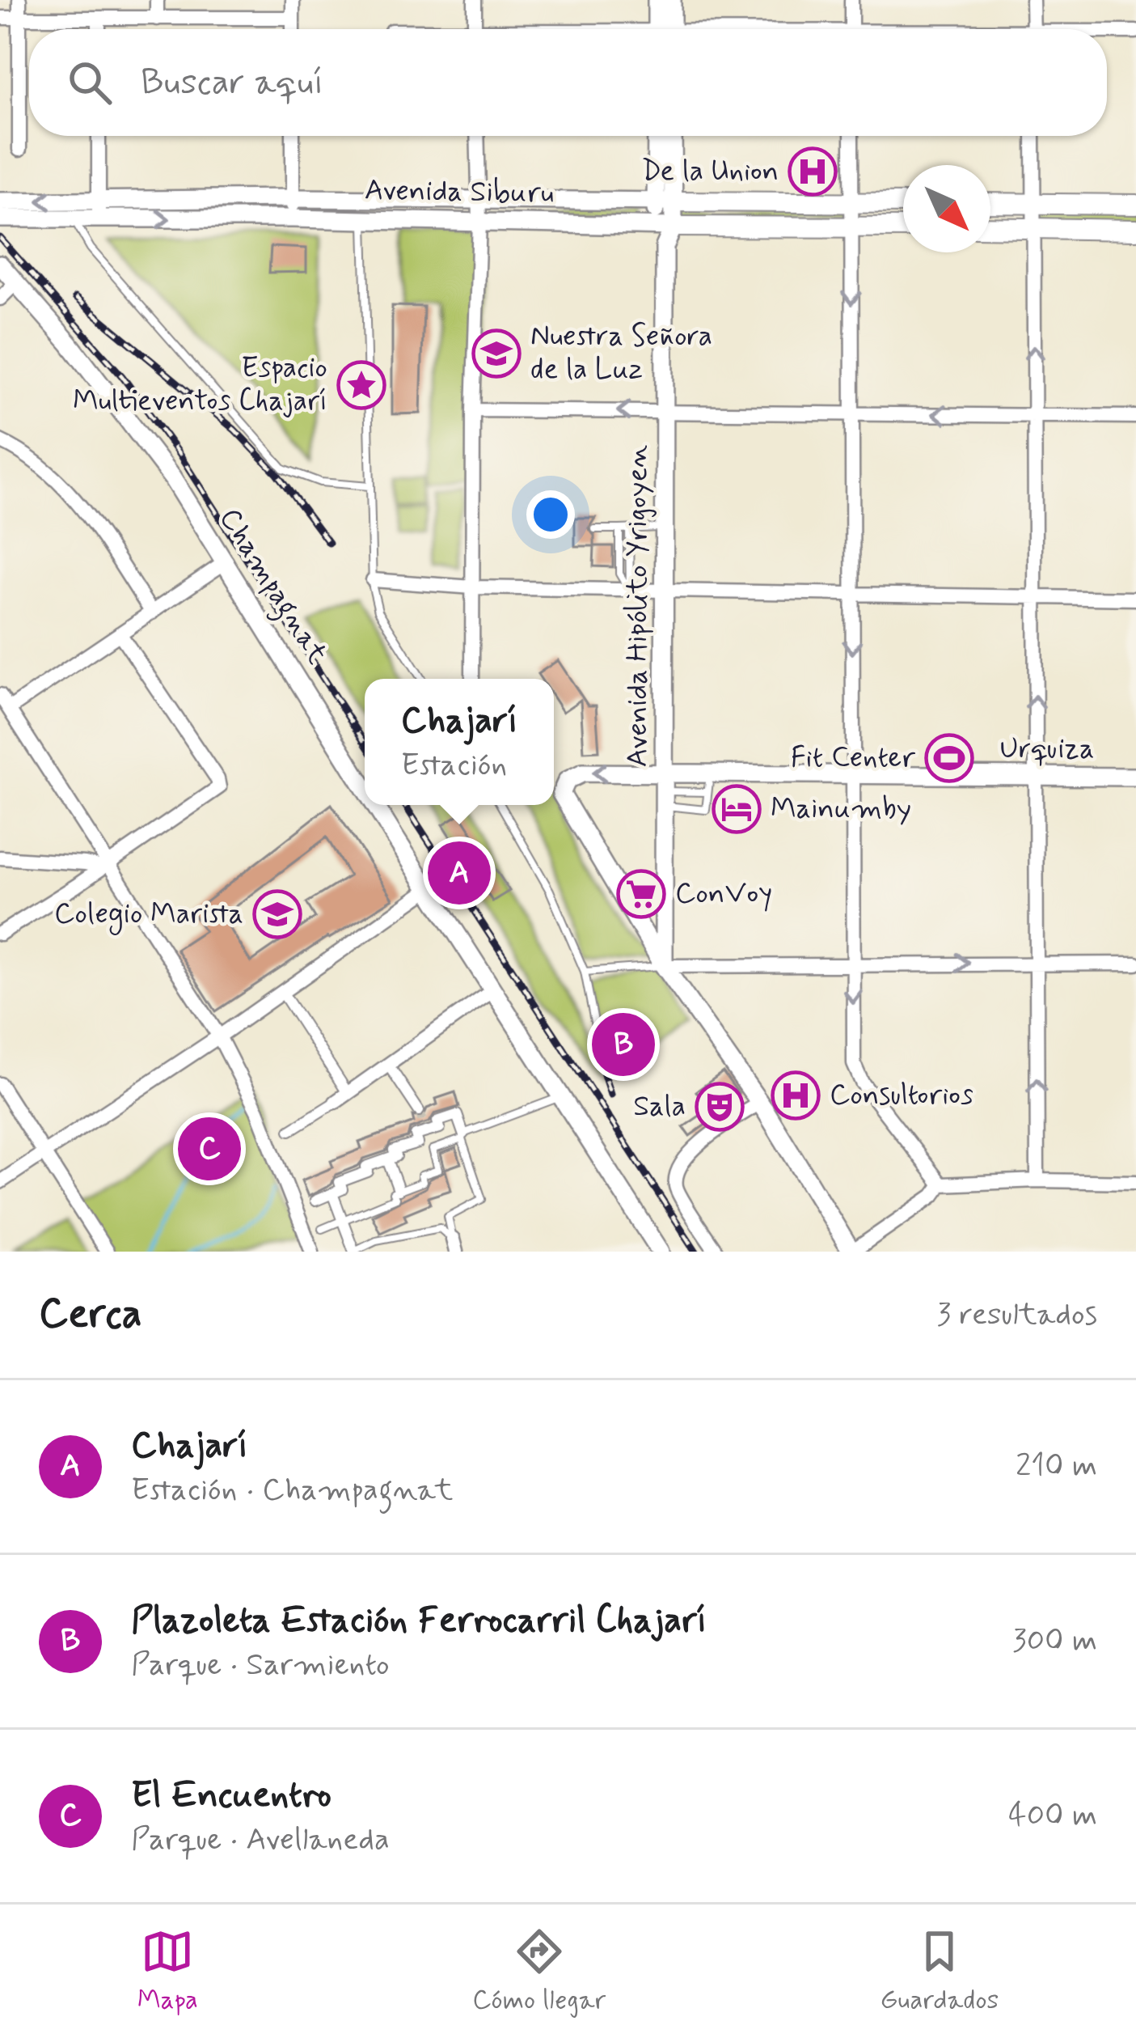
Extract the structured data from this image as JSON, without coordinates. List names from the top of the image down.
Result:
{
  "streets": {
    "main road": ["Avenida Siburu"],
    "street": ["Champagnat", "Avenida Hipólito Yrigoyen", "Urquiza"]
  },
  "crossings": [
    ["Avenida Siburu", "Avenida Hipólito Yrigoyen"],
    ["Avenida Hipólito Yrigoyen", "Urquiza"]
  ],
  "places": {
    "hospital": ["De la Union", "Consultorios"],
    "school or university": ["Nuestra Señora de la Luz", "Colegio Marista"],
    "place": ["Espacio Multieventos Chajarí"],
    "sports": ["Fit Center"],
    "hotel": ["Mainumby"],
    "supermarket": ["ConVoy"],
    "theatre": ["Sala"]
  },
  "north": "bottom right",
  "page": {
    "search": "Buscar aquí",
    "popup": ["Chajarí", "Estación"],
    "pins": ["A", "B", "C"],
    "heading": ["Cerca", "3 resultados"],
    "list": [
      {
        "mark": "A",
        "name": "Chajarí",
        "note": "Estación · Champagnat",
        "value": "210 m"
      },
      {
        "mark": "B",
        "name": "Plazoleta Estación Ferrocarril Chajarí",
        "note": "Parque · Sarmiento",
        "value": "300 m"
      },
      {
        "mark": "C",
        "name": "El Encuentro",
        "note": "Parque · Avellaneda",
        "value": "400 m"
      }
    ],
    "nav": ["Mapa", "Cómo llegar", "Guardados"]
  }
}
